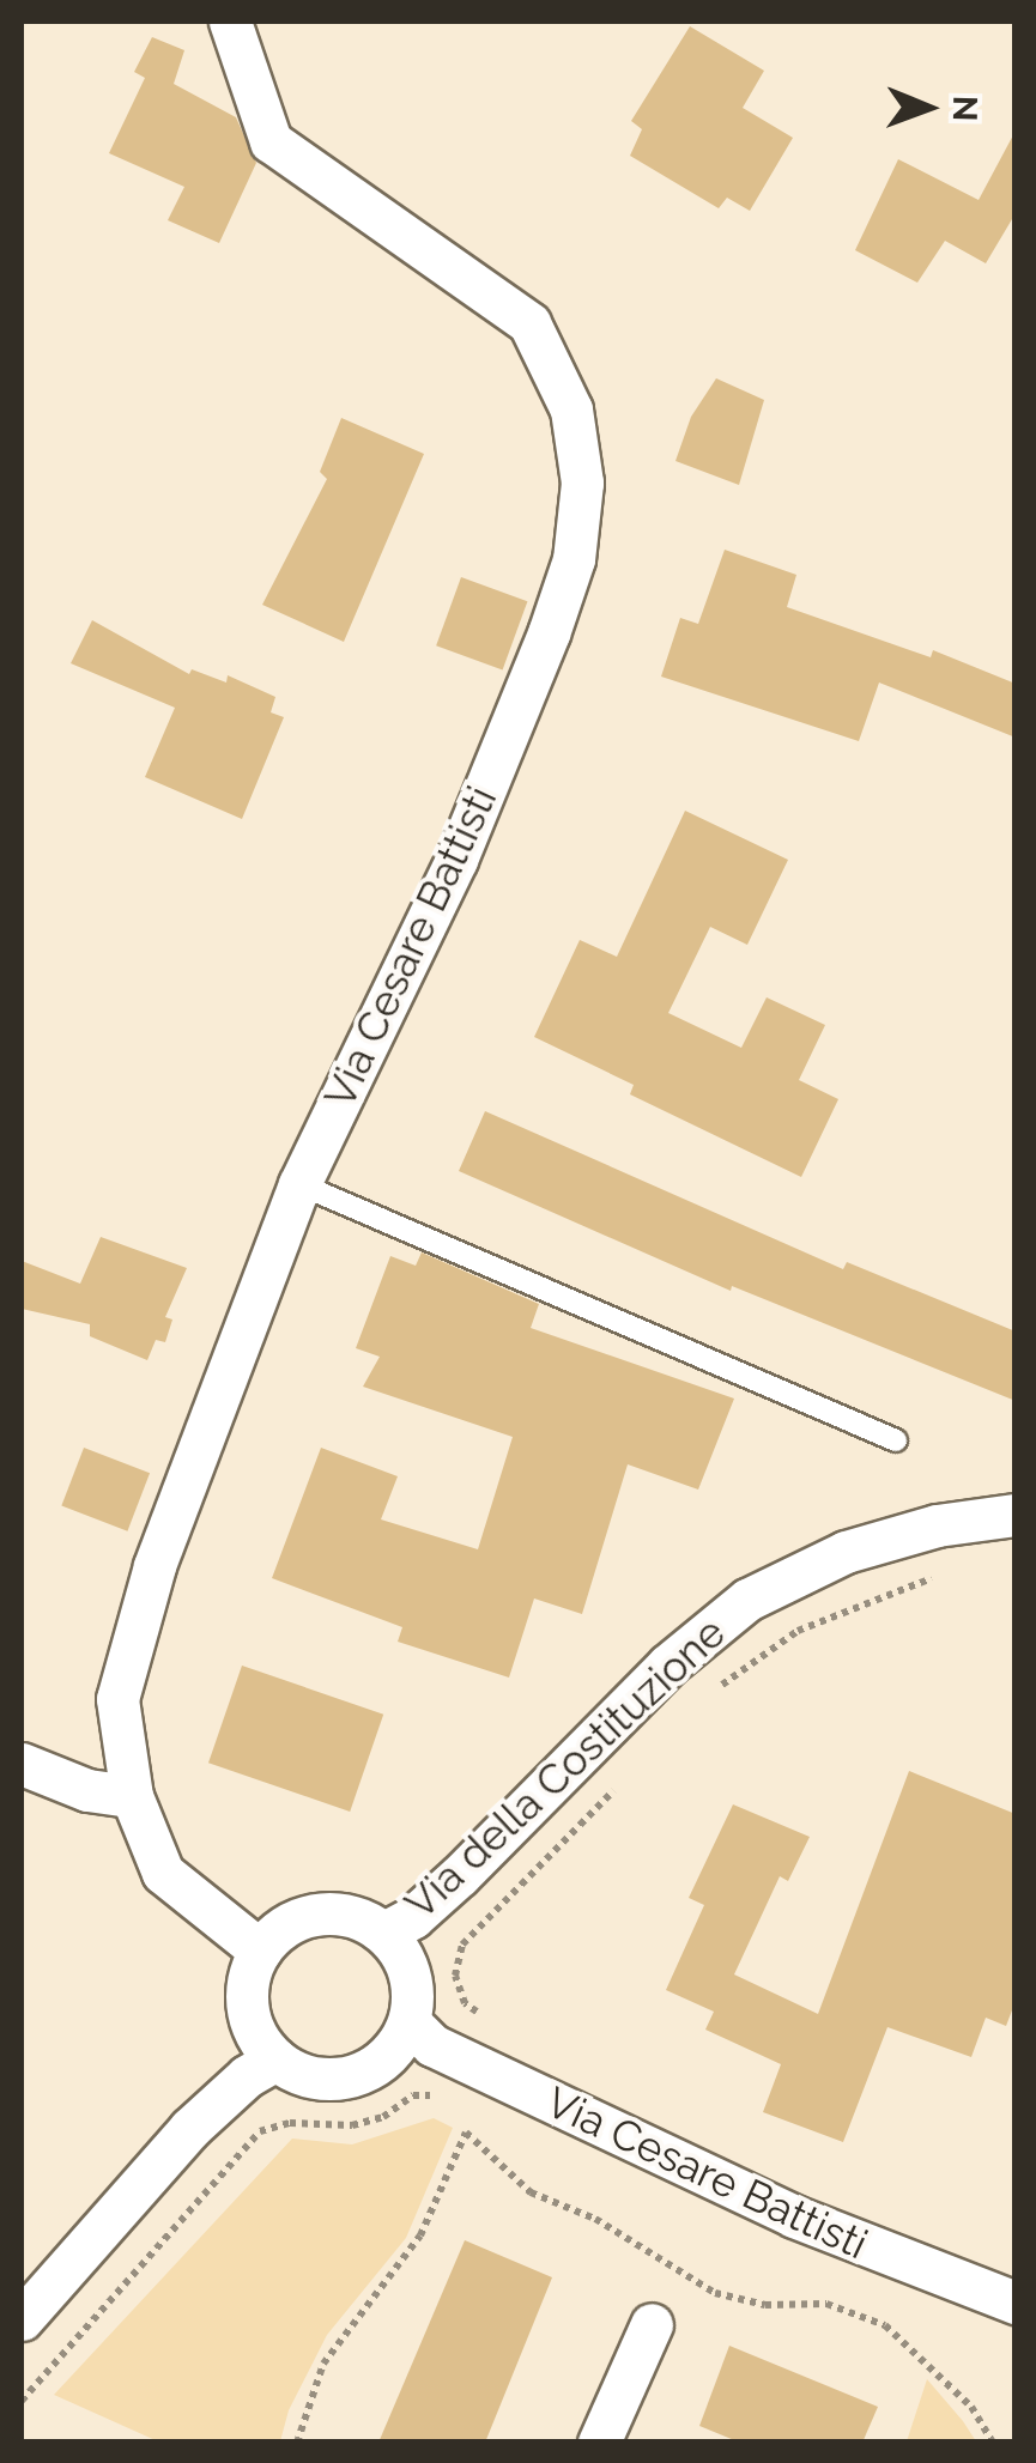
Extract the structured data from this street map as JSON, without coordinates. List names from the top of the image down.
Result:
{
  "streets": {
    "street": ["Via Cesare Battisti", "Via della Costituzione"]
  },
  "crossings": [
    ["Via Cesare Battisti", "Via della Costituzione"]
  ],
  "north": "right"
}
